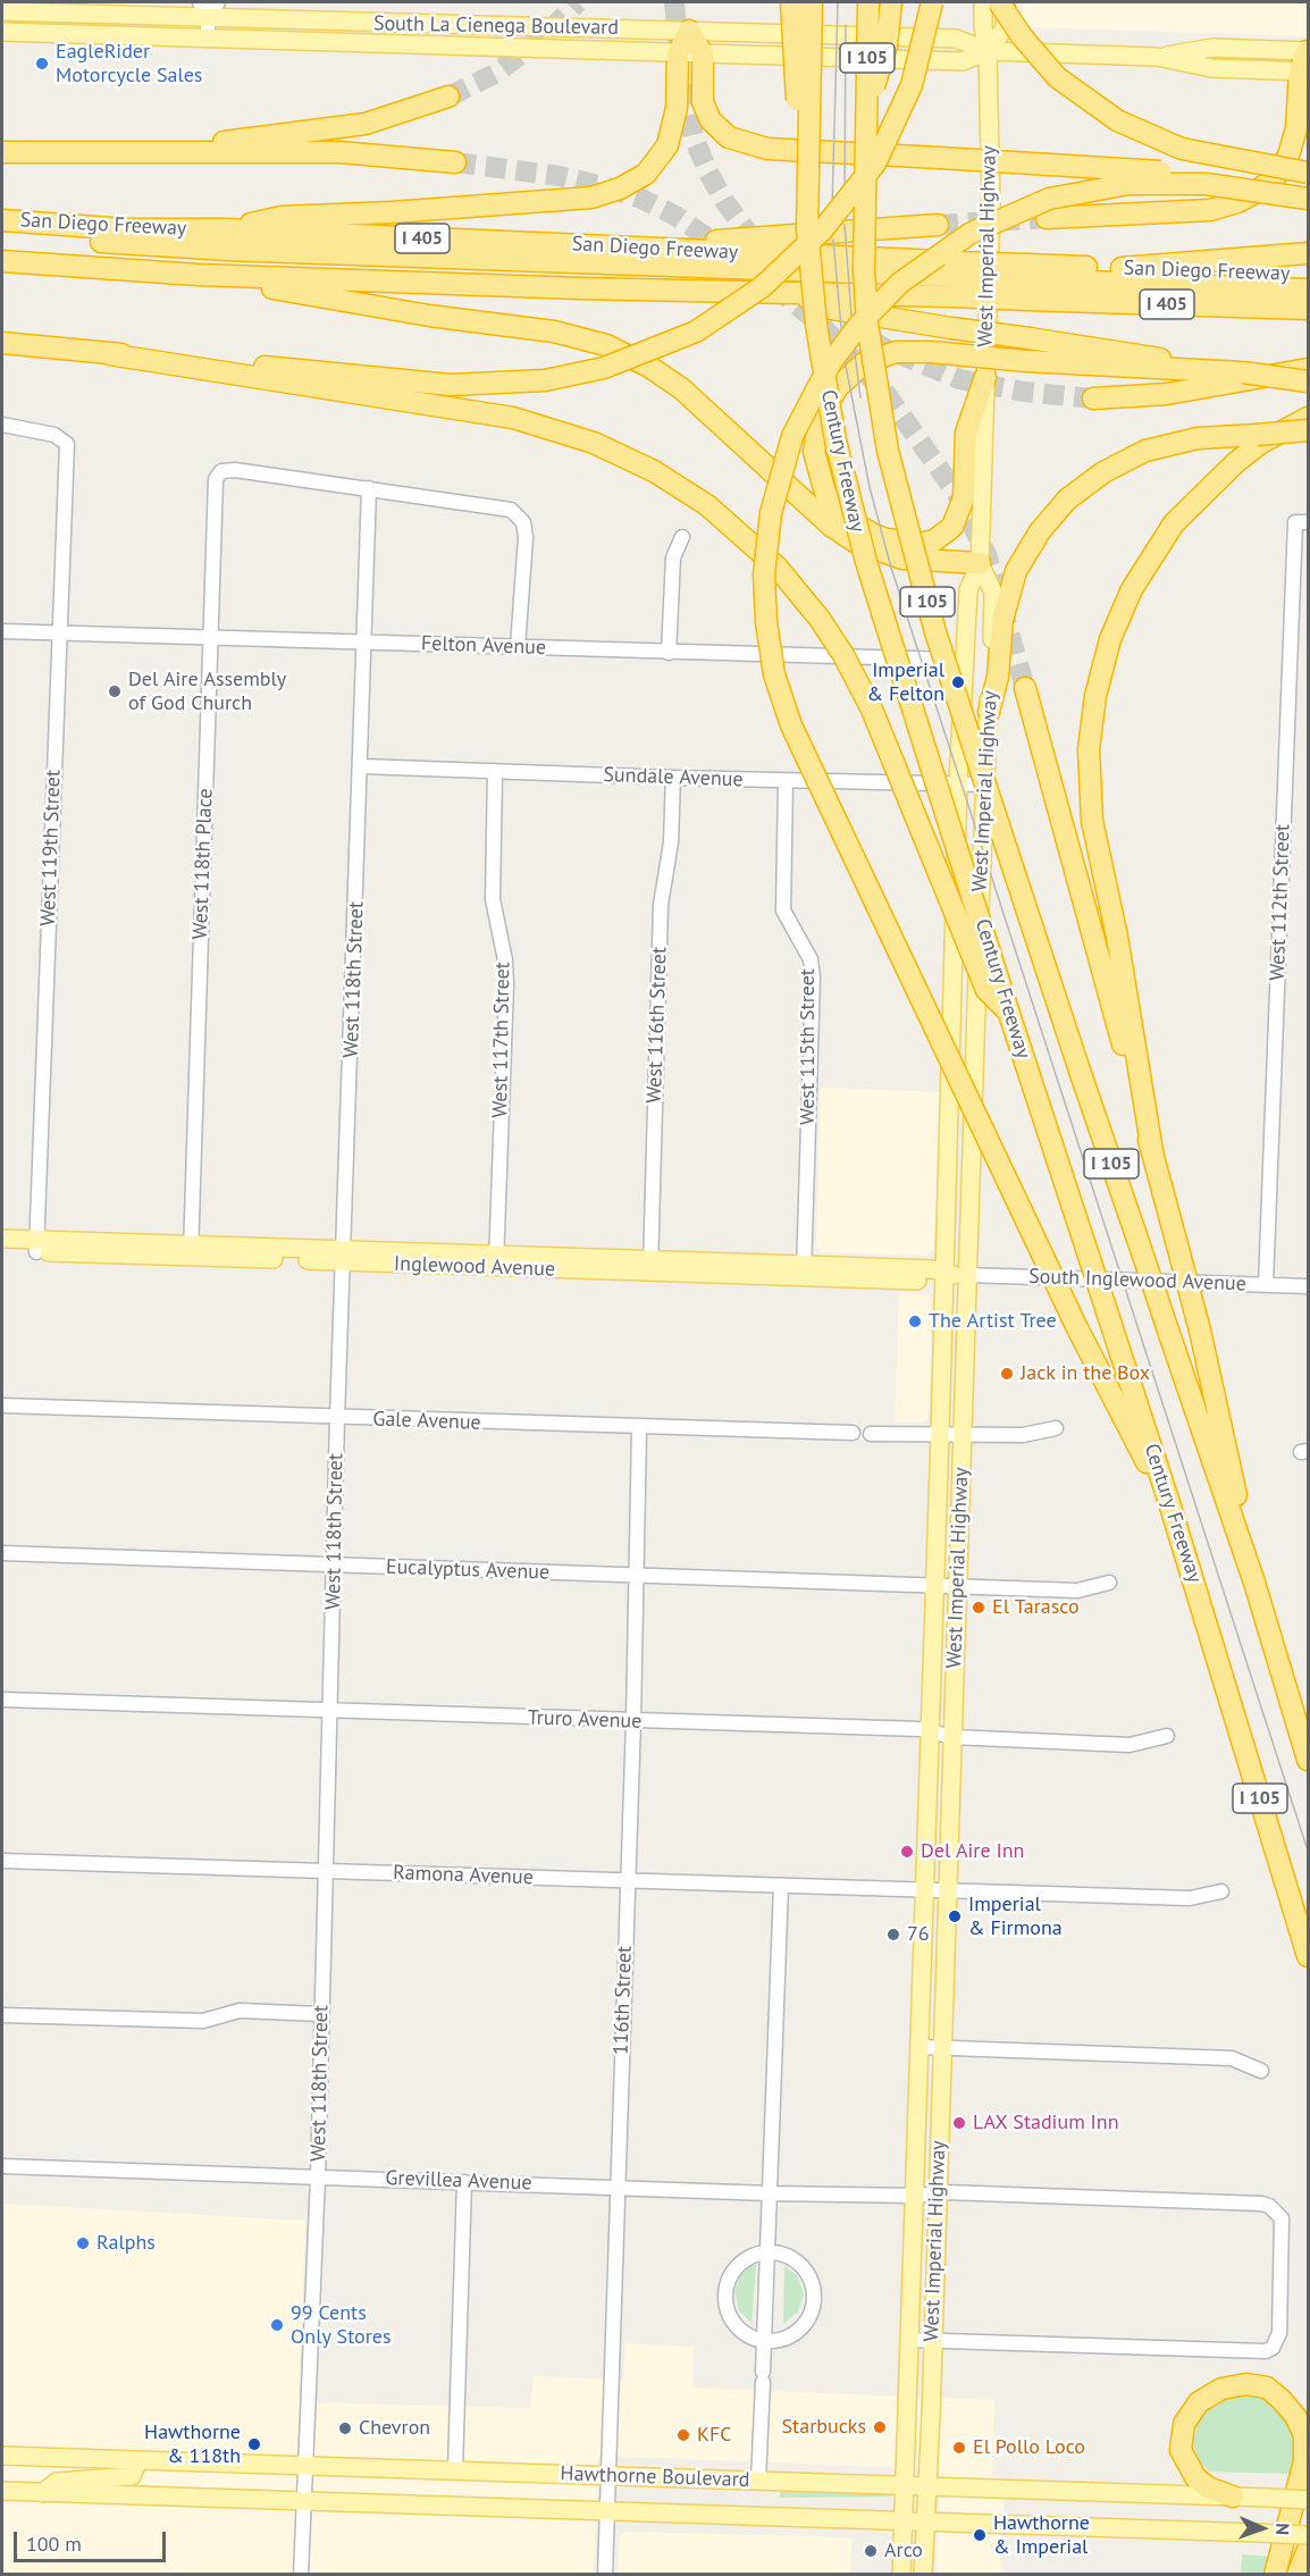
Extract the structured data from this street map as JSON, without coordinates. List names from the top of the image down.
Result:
{
  "streets": {
    "highway": [
      "I 105",
      "San Diego Freeway",
      "I 405",
      "Century Freeway"
    ],
    "main road": [
      "South La Cienega Boulevard",
      "West Imperial Highway",
      "Inglewood Avenue",
      "Hawthorne Boulevard"
    ],
    "street": [
      "Felton Avenue",
      "Sundale Avenue",
      "West 119th Street",
      "West 118th Place",
      "West 112th Street",
      "West 118th Street",
      "West 116th Street",
      "West 117th Street",
      "West 115th Street",
      "South Inglewood Avenue",
      "Gale Avenue",
      "Eucalyptus Avenue",
      "Truro Avenue",
      "Ramona Avenue",
      "116th Street",
      "Grevillea Avenue"
    ]
  },
  "crossings": [
    ["South La Cienega Boulevard", "West Imperial Highway"],
    ["West Imperial Highway", "Felton Avenue"],
    ["West Imperial Highway", "Sundale Avenue"],
    ["West Imperial Highway", "Inglewood Avenue"],
    ["West Imperial Highway", "South Inglewood Avenue"],
    ["West Imperial Highway", "Eucalyptus Avenue"],
    ["West Imperial Highway", "Truro Avenue"],
    ["West Imperial Highway", "Ramona Avenue"],
    ["West Imperial Highway", "Grevillea Avenue"],
    ["West Imperial Highway", "Hawthorne Boulevard"],
    ["Felton Avenue", "West 119th Street"],
    ["Felton Avenue", "West 118th Place"],
    ["Felton Avenue", "West 118th Street"],
    ["Sundale Avenue", "West 118th Street"],
    ["Sundale Avenue", "West 116th Street"],
    ["Sundale Avenue", "West 117th Street"],
    ["Sundale Avenue", "West 115th Street"],
    ["West 119th Street", "Inglewood Avenue"],
    ["West 118th Place", "West 118th Street"],
    ["West 118th Place", "Inglewood Avenue"],
    ["West 112th Street", "South Inglewood Avenue"],
    ["West 118th Street", "Inglewood Avenue"],
    ["West 118th Street", "Gale Avenue"],
    ["West 118th Street", "Eucalyptus Avenue"],
    ["West 118th Street", "Truro Avenue"],
    ["West 118th Street", "Ramona Avenue"],
    ["West 118th Street", "Grevillea Avenue"],
    ["West 118th Street", "Hawthorne Boulevard"],
    ["West 116th Street", "Inglewood Avenue"],
    ["West 117th Street", "Inglewood Avenue"],
    ["West 115th Street", "Inglewood Avenue"],
    ["Inglewood Avenue", "South Inglewood Avenue"],
    ["Gale Avenue", "116th Street"],
    ["Eucalyptus Avenue", "116th Street"],
    ["Truro Avenue", "116th Street"],
    ["Ramona Avenue", "116th Street"],
    ["116th Street", "Grevillea Avenue"],
    ["116th Street", "Hawthorne Boulevard"]
  ],
  "places": [
    "EagleRider Motorcycle Sales",
    "Imperial & Felton",
    "Del Aire Assembly of God Church",
    "The Artist Tree",
    "Jack in the Box",
    "El Tarasco",
    "Del Aire Inn",
    "Imperial & Firmona",
    "76",
    "LAX Stadium Inn",
    "Ralphs",
    "99 Cents Only Stores",
    "Starbucks",
    "Chevron",
    "KFC",
    "Hawthorne & 118th",
    "El Pollo Loco",
    "Hawthorne & Imperial",
    "Arco"
  ],
  "scale_bar": "100 m",
  "north": "right"
}
